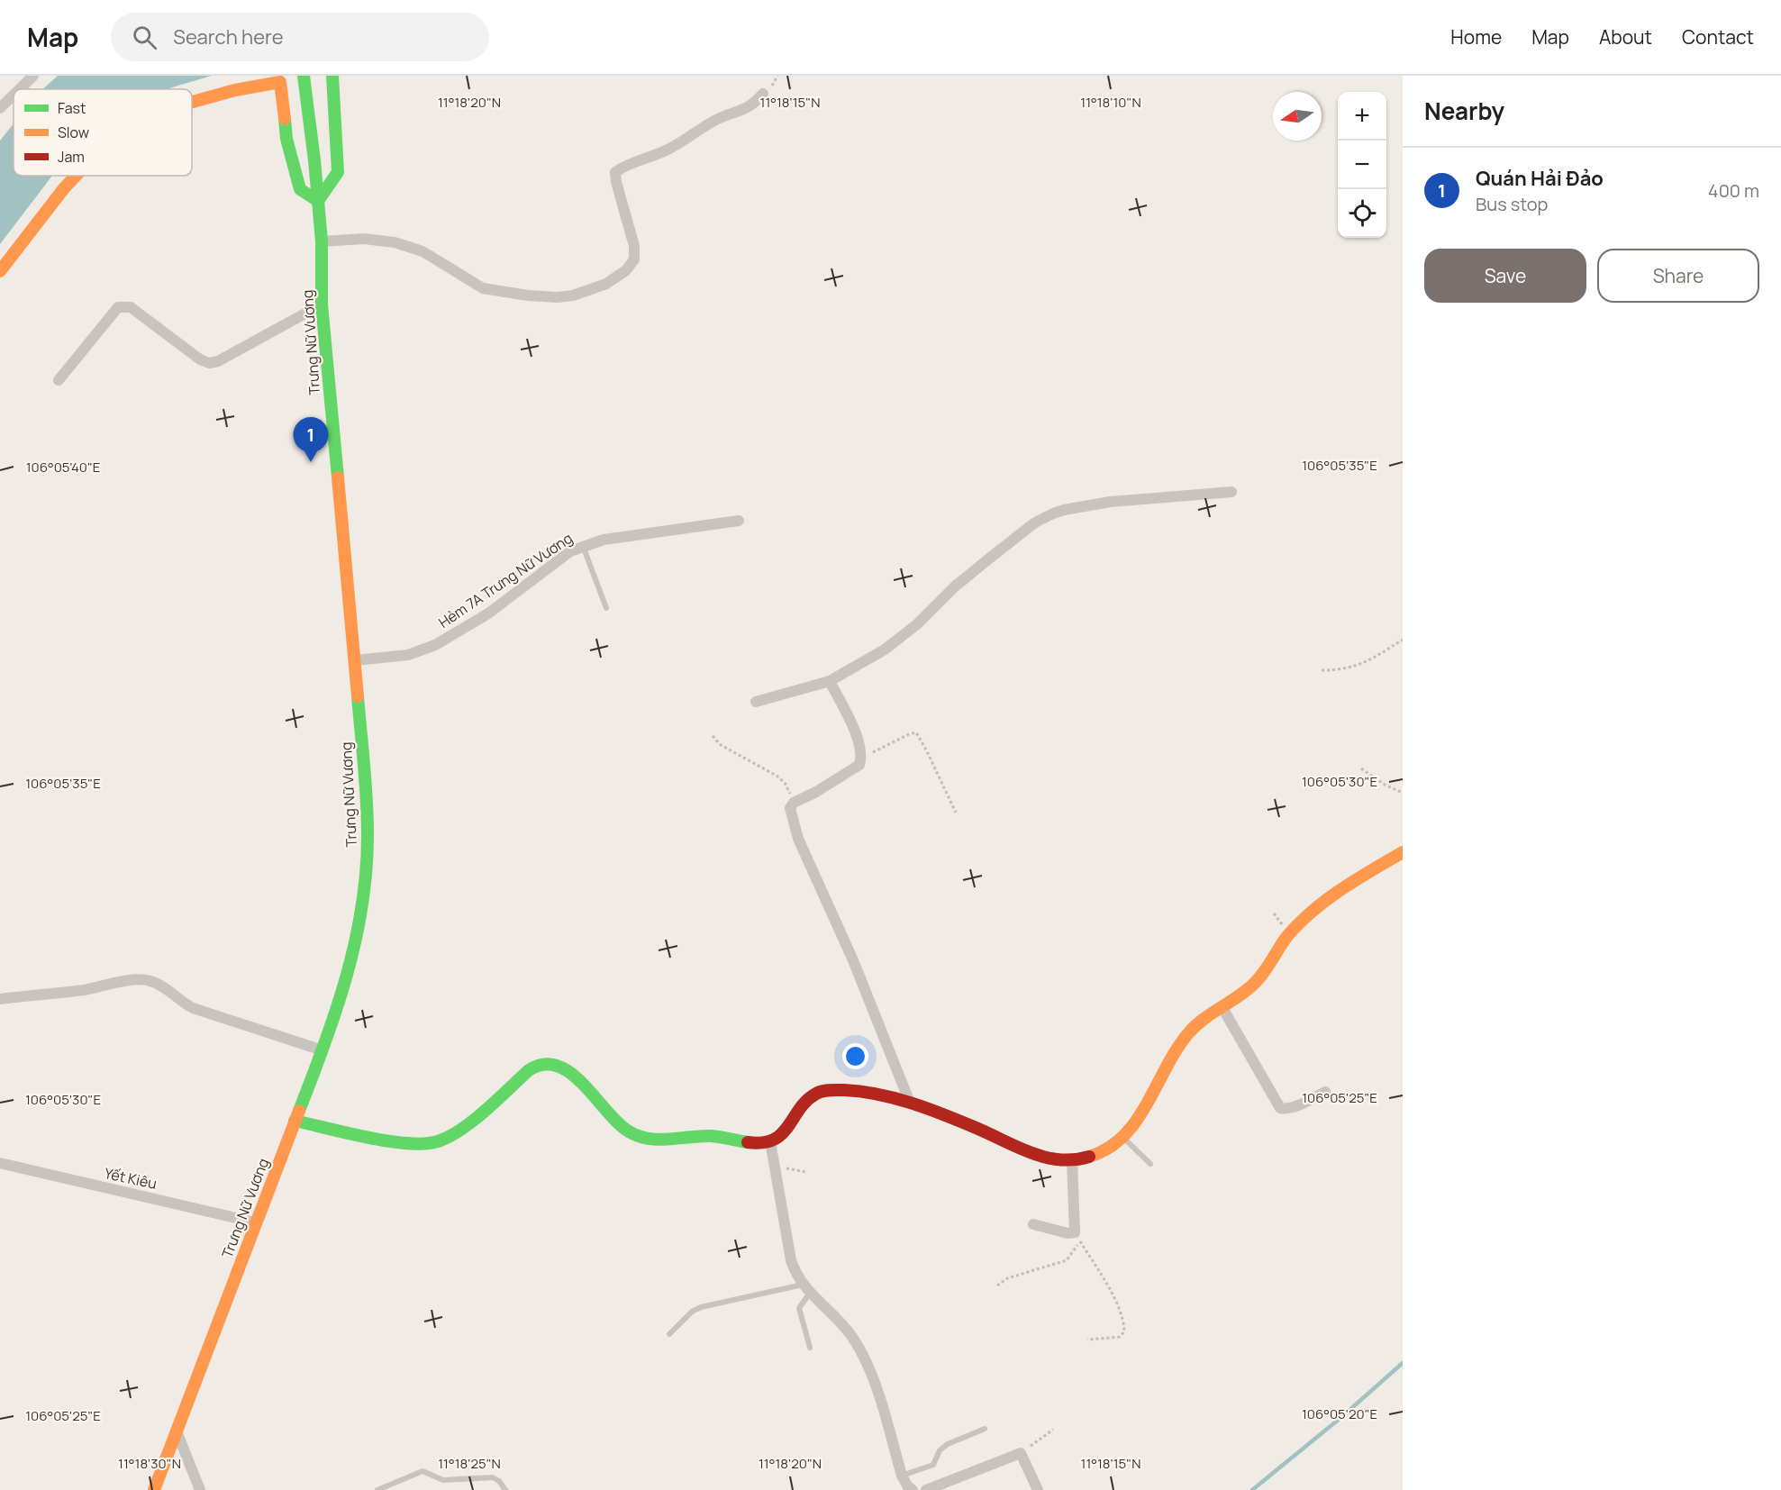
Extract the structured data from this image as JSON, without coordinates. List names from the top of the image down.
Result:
{
  "streets": {
    "street": ["Trưng Nữ Vương", "Hẻm 7A Trưng Nữ Vương", "Yết Kiêu"]
  },
  "crossings": [
    ["Trưng Nữ Vương", "Hẻm 7A Trưng Nữ Vương"],
    ["Trưng Nữ Vương", "Yết Kiêu"]
  ],
  "legend": ["Fast", "Slow", "Jam"],
  "north": "left",
  "page": {
    "header": "Map",
    "search": "Search here",
    "nav": [
      "Home",
      "Map",
      "About",
      "Contact"
    ],
    "heading": "Nearby",
    "map_buttons": ["+", "−"],
    "list": [
      {
        "mark": "1",
        "name": "Quán Hải Đảo",
        "note": "Bus stop",
        "value": "400 m"
      }
    ],
    "buttons": ["Save", "Share"],
    "pins": "1"
  },
  "coordinates": [
    "11°18'20\"N",
    "11°18'15\"N",
    "11°18'10\"N",
    "106°05'35\"E",
    "106°05'40\"E",
    "106°05'30\"E",
    "106°05'25\"E",
    "106°05'20\"E",
    "11°18'30\"N",
    "11°18'25\"N"
  ]
}
